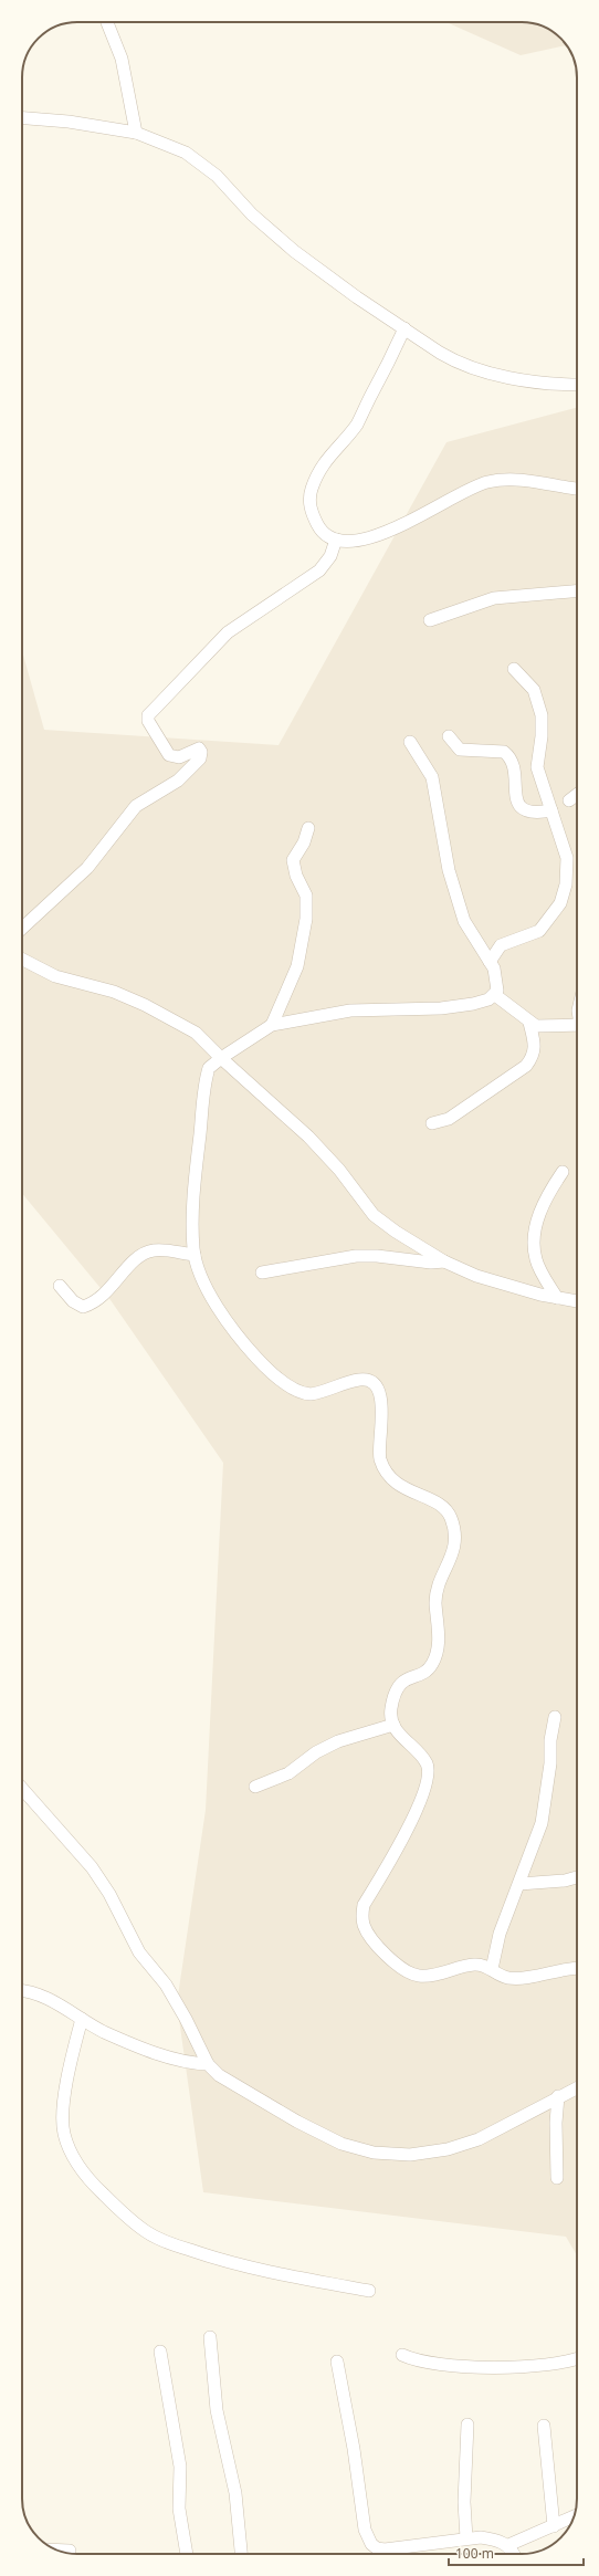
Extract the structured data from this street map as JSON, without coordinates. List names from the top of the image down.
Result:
{
  "scale_bar": "100 m"
}
